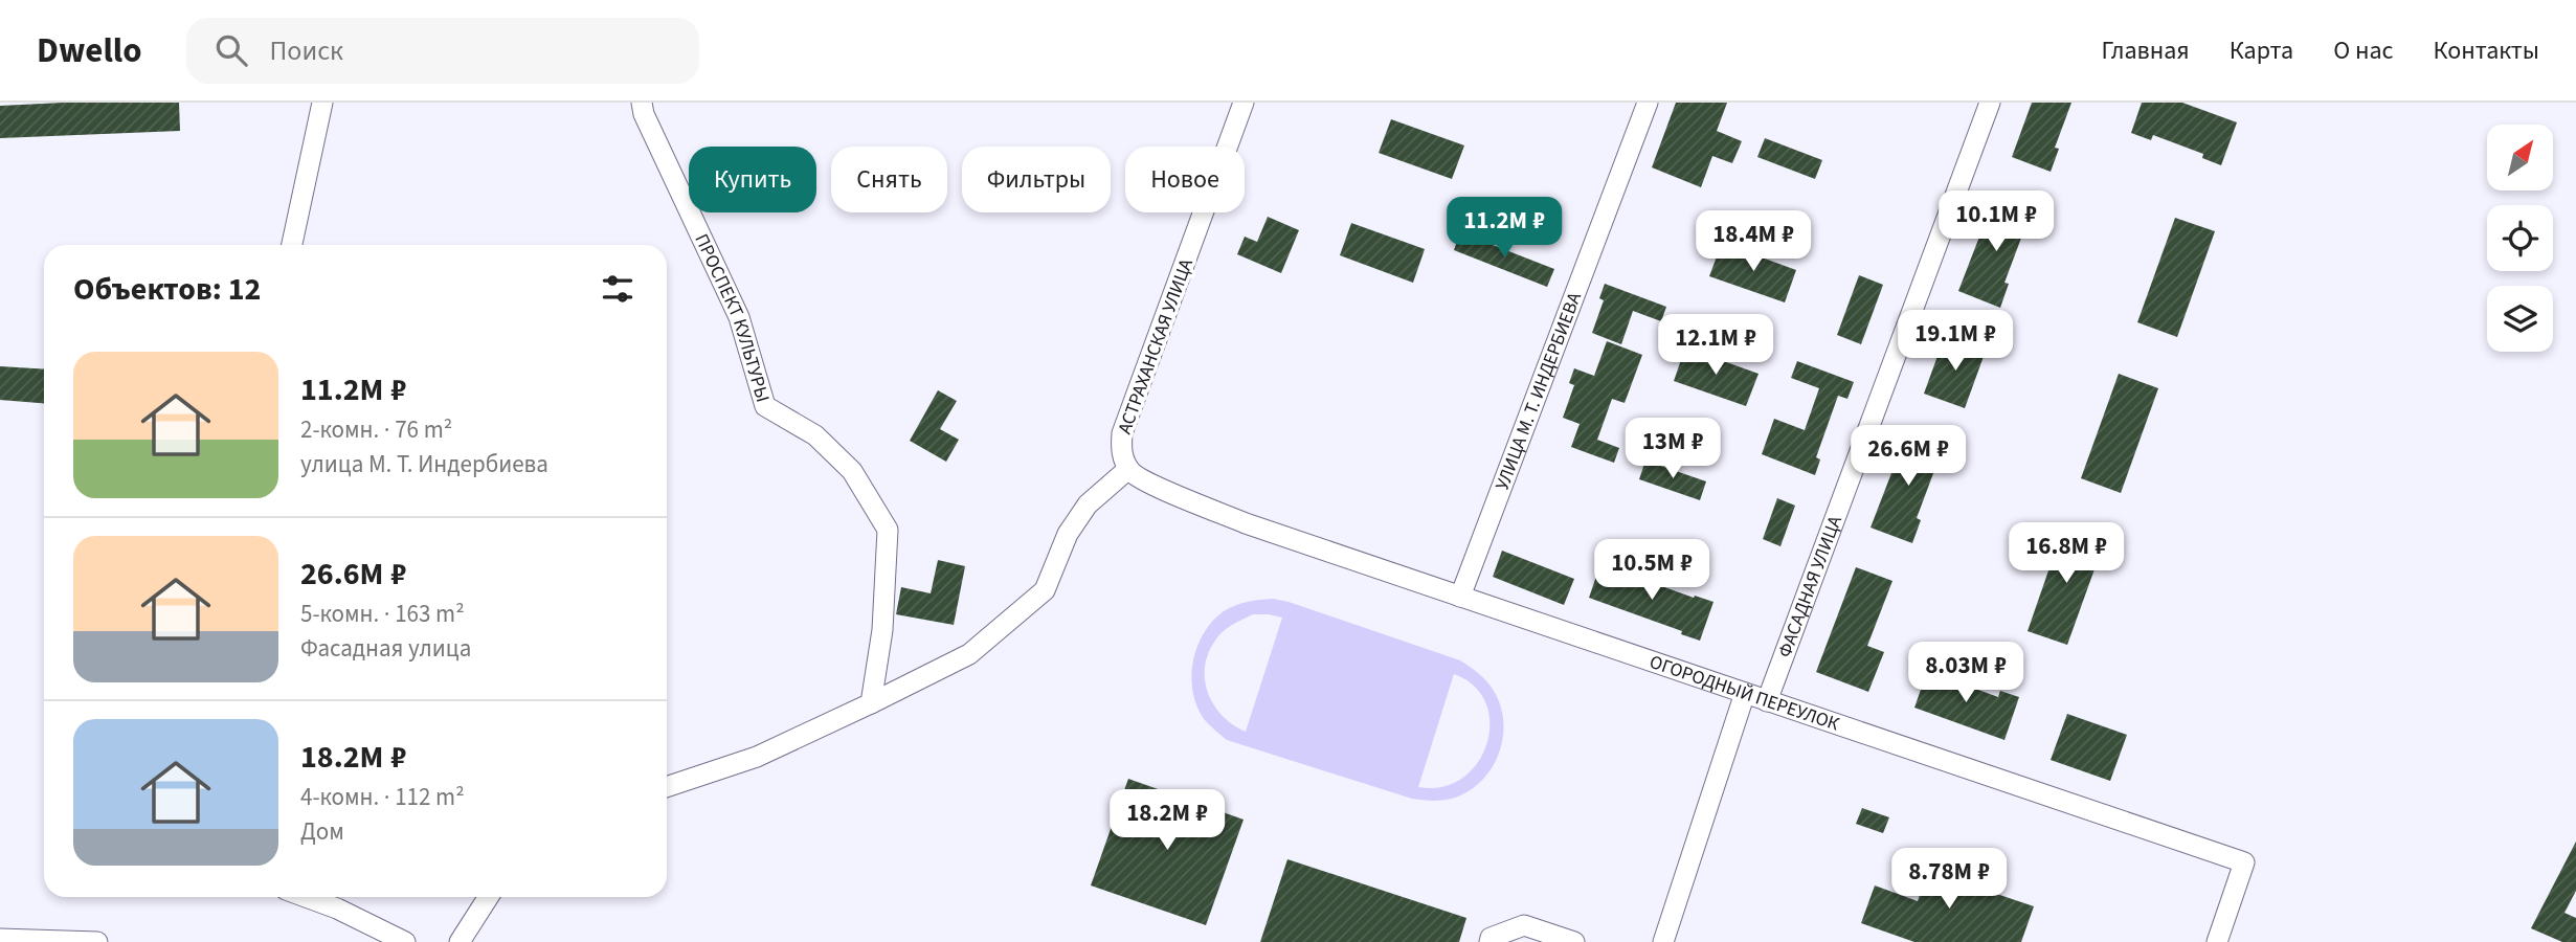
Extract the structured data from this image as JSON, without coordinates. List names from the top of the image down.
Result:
{
  "streets": {
    "street": [
      "ПРОСПЕКТ КУЛЬТУРЫ",
      "АСТРАХАНСКАЯ УЛИЦА",
      "УЛИЦА М. Т. ИНДЕРБИЕВА",
      "ФАСАДНАЯ УЛИЦА",
      "ОГОРОДНЫЙ ПЕРЕУЛОК"
    ]
  },
  "crossings": [
    ["АСТРАХАНСКАЯ УЛИЦА", "ОГОРОДНЫЙ ПЕРЕУЛОК"],
    ["УЛИЦА М. Т. ИНДЕРБИЕВА", "ОГОРОДНЫЙ ПЕРЕУЛОК"],
    ["ФАСАДНАЯ УЛИЦА", "ОГОРОДНЫЙ ПЕРЕУЛОК"]
  ],
  "north": "top right",
  "page": {
    "header": "Dwello",
    "search": "Поиск",
    "nav": [
      "Главная",
      "Карта",
      "О нас",
      "Контакты"
    ],
    "chip": [
      "Купить",
      "Снять",
      "Фильтры",
      "Новое"
    ],
    "price": [
      "10.1M ₽",
      "11.2M ₽",
      "18.4M ₽",
      "19.1M ₽",
      "12.1M ₽",
      "13M ₽",
      "26.6M ₽",
      "16.8M ₽",
      "10.5M ₽",
      "8.03M ₽",
      "18.2M ₽",
      "8.78M ₽"
    ],
    "heading": "Объектов: 12",
    "list": [
      {
        "name": "11.2M ₽",
        "note": "2-комн. · 76 m² · улица М. Т. Индербиева"
      },
      {
        "name": "26.6M ₽",
        "note": "5-комн. · 163 m² · Фасадная улица"
      },
      {
        "name": "18.2M ₽",
        "note": "4-комн. · 112 m² · Дом"
      }
    ]
  }
}
